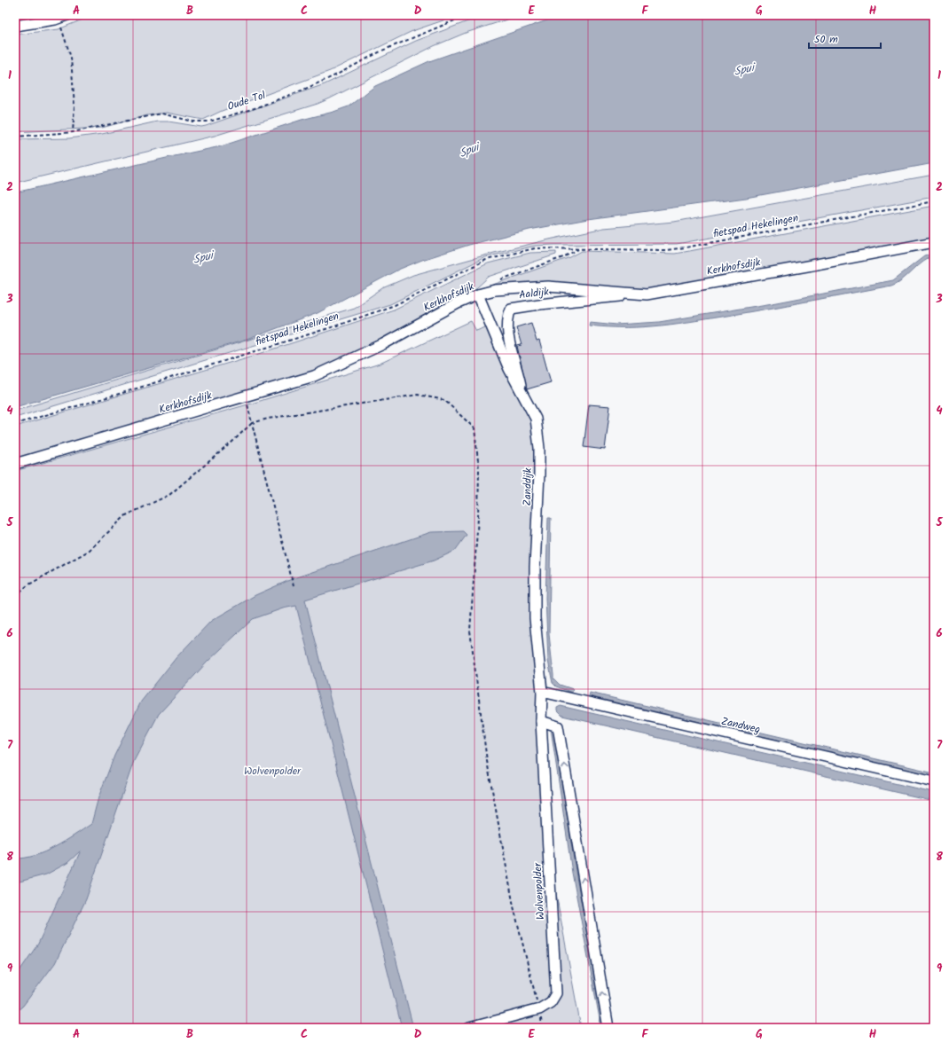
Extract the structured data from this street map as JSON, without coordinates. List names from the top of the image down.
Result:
{
  "streets": {
    "street": [
      "Kerkhofsdijk",
      "Aaldijk",
      "Zanddijk",
      "Zandweg",
      "Wolvenpolder"
    ],
    "path": ["Oude Tol", "fietspad Hekelingen"]
  },
  "crossings": [
    ["Kerkhofsdijk", "Aaldijk"],
    ["Kerkhofsdijk", "Zanddijk"],
    ["Aaldijk", "Zanddijk"],
    ["Zanddijk", "Zandweg"],
    ["Zanddijk", "Wolvenpolder"],
    ["Zandweg", "Wolvenpolder"]
  ],
  "water": ["Spui"],
  "parks": ["Wolvenpolder"],
  "scale_bar": "50 m",
  "grid": {
    "columns": [
      "A",
      "B",
      "C",
      "D",
      "E",
      "F",
      "G",
      "H"
    ],
    "rows": [
      "1",
      "2",
      "3",
      "4",
      "5",
      "6",
      "7",
      "8",
      "9"
    ]
  }
}
